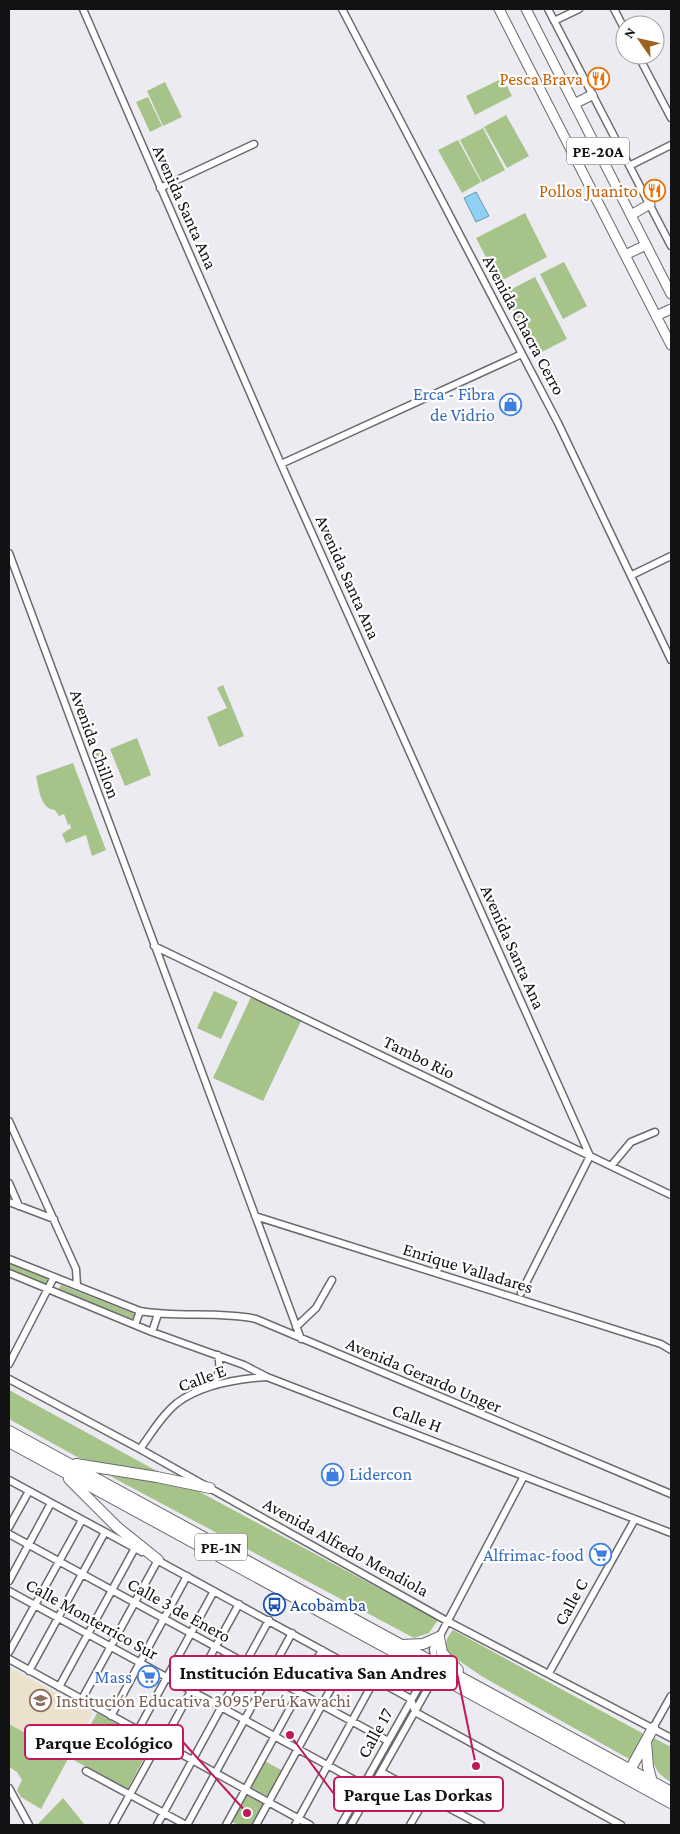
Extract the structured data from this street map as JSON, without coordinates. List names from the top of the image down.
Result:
{
  "streets": {
    "highway": ["PE-1N"],
    "main road": ["PE-20A"],
    "street": [
      "Avenida Santa Ana",
      "Avenida Chacra Cerro",
      "Avenida Chillon",
      "Tambo Rio",
      "Enrique Valladares",
      "Avenida Gerardo Unger",
      "Calle E",
      "Calle H",
      "Avenida Alfredo Mendiola",
      "Calle C",
      "Calle 3 de Enero",
      "Calle Monterrico Sur",
      "Calle 17"
    ]
  },
  "crossings": [
    ["Avenida Santa Ana", "Tambo Rio"],
    ["Avenida Chillon", "Tambo Rio"],
    ["Calle E", "Calle H"],
    ["Calle E", "Avenida Alfredo Mendiola"],
    ["Calle H", "Calle C"],
    ["PE-1N", "Calle 17"],
    ["Avenida Alfredo Mendiola", "Calle C"],
    ["Calle 3 de Enero", "Calle 17"],
    ["Calle Monterrico Sur", "Calle 17"]
  ],
  "places": {
    "restaurant": ["Pesca Brava", "Pollos Juanito"],
    "shop": ["Erca - Fibra de Vidrio", "Lidercon"],
    "supermarket": ["Alfrimac-food", "Mass"],
    "bus stop": ["Acobamba"],
    "school or university": ["Institución Educativa 3095 Perú Kawachi"],
    "other": ["Parque Las Dorkas", "Institución Educativa San Andres", "Parque Ecológico"]
  },
  "north": "top left"
}
